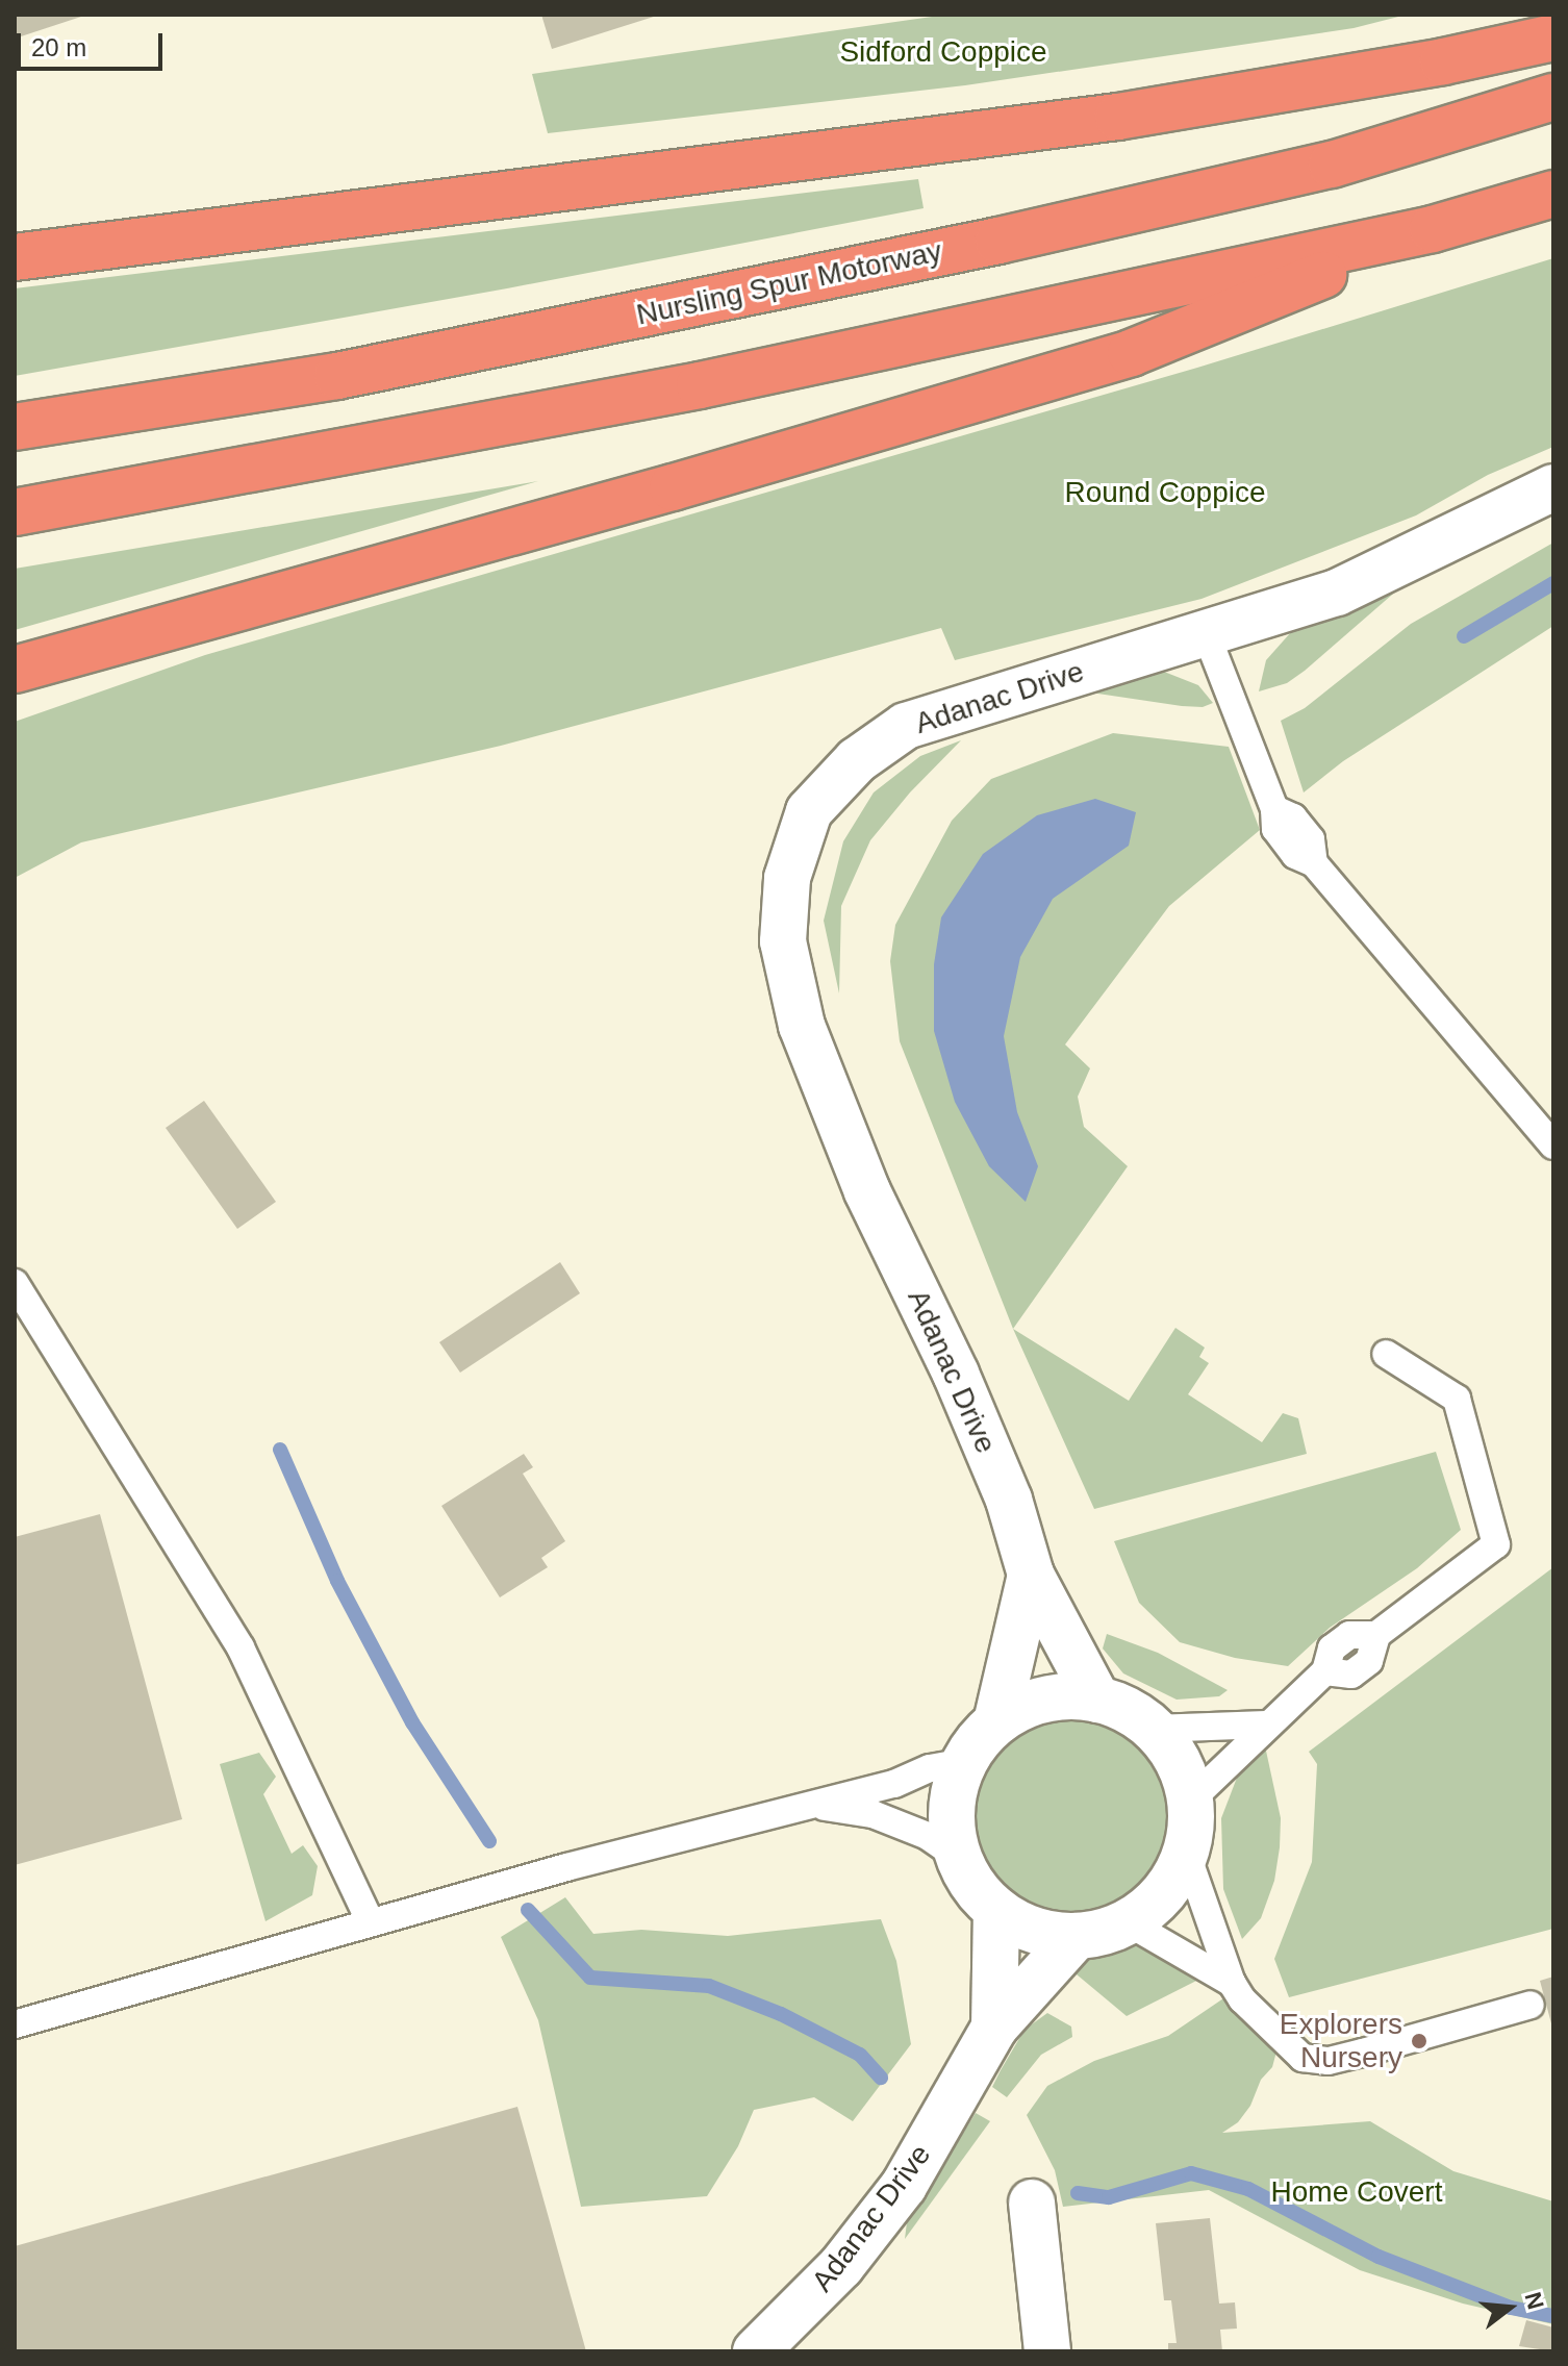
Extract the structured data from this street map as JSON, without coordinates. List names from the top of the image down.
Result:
{
  "streets": {
    "highway": ["Nursling Spur Motorway"],
    "street": ["Adanac Drive"]
  },
  "parks": ["Sidford Coppice", "Round Coppice", "Home Covert"],
  "places": ["Explorers Nursery"],
  "scale_bar": "20 m",
  "north": "right"
}
